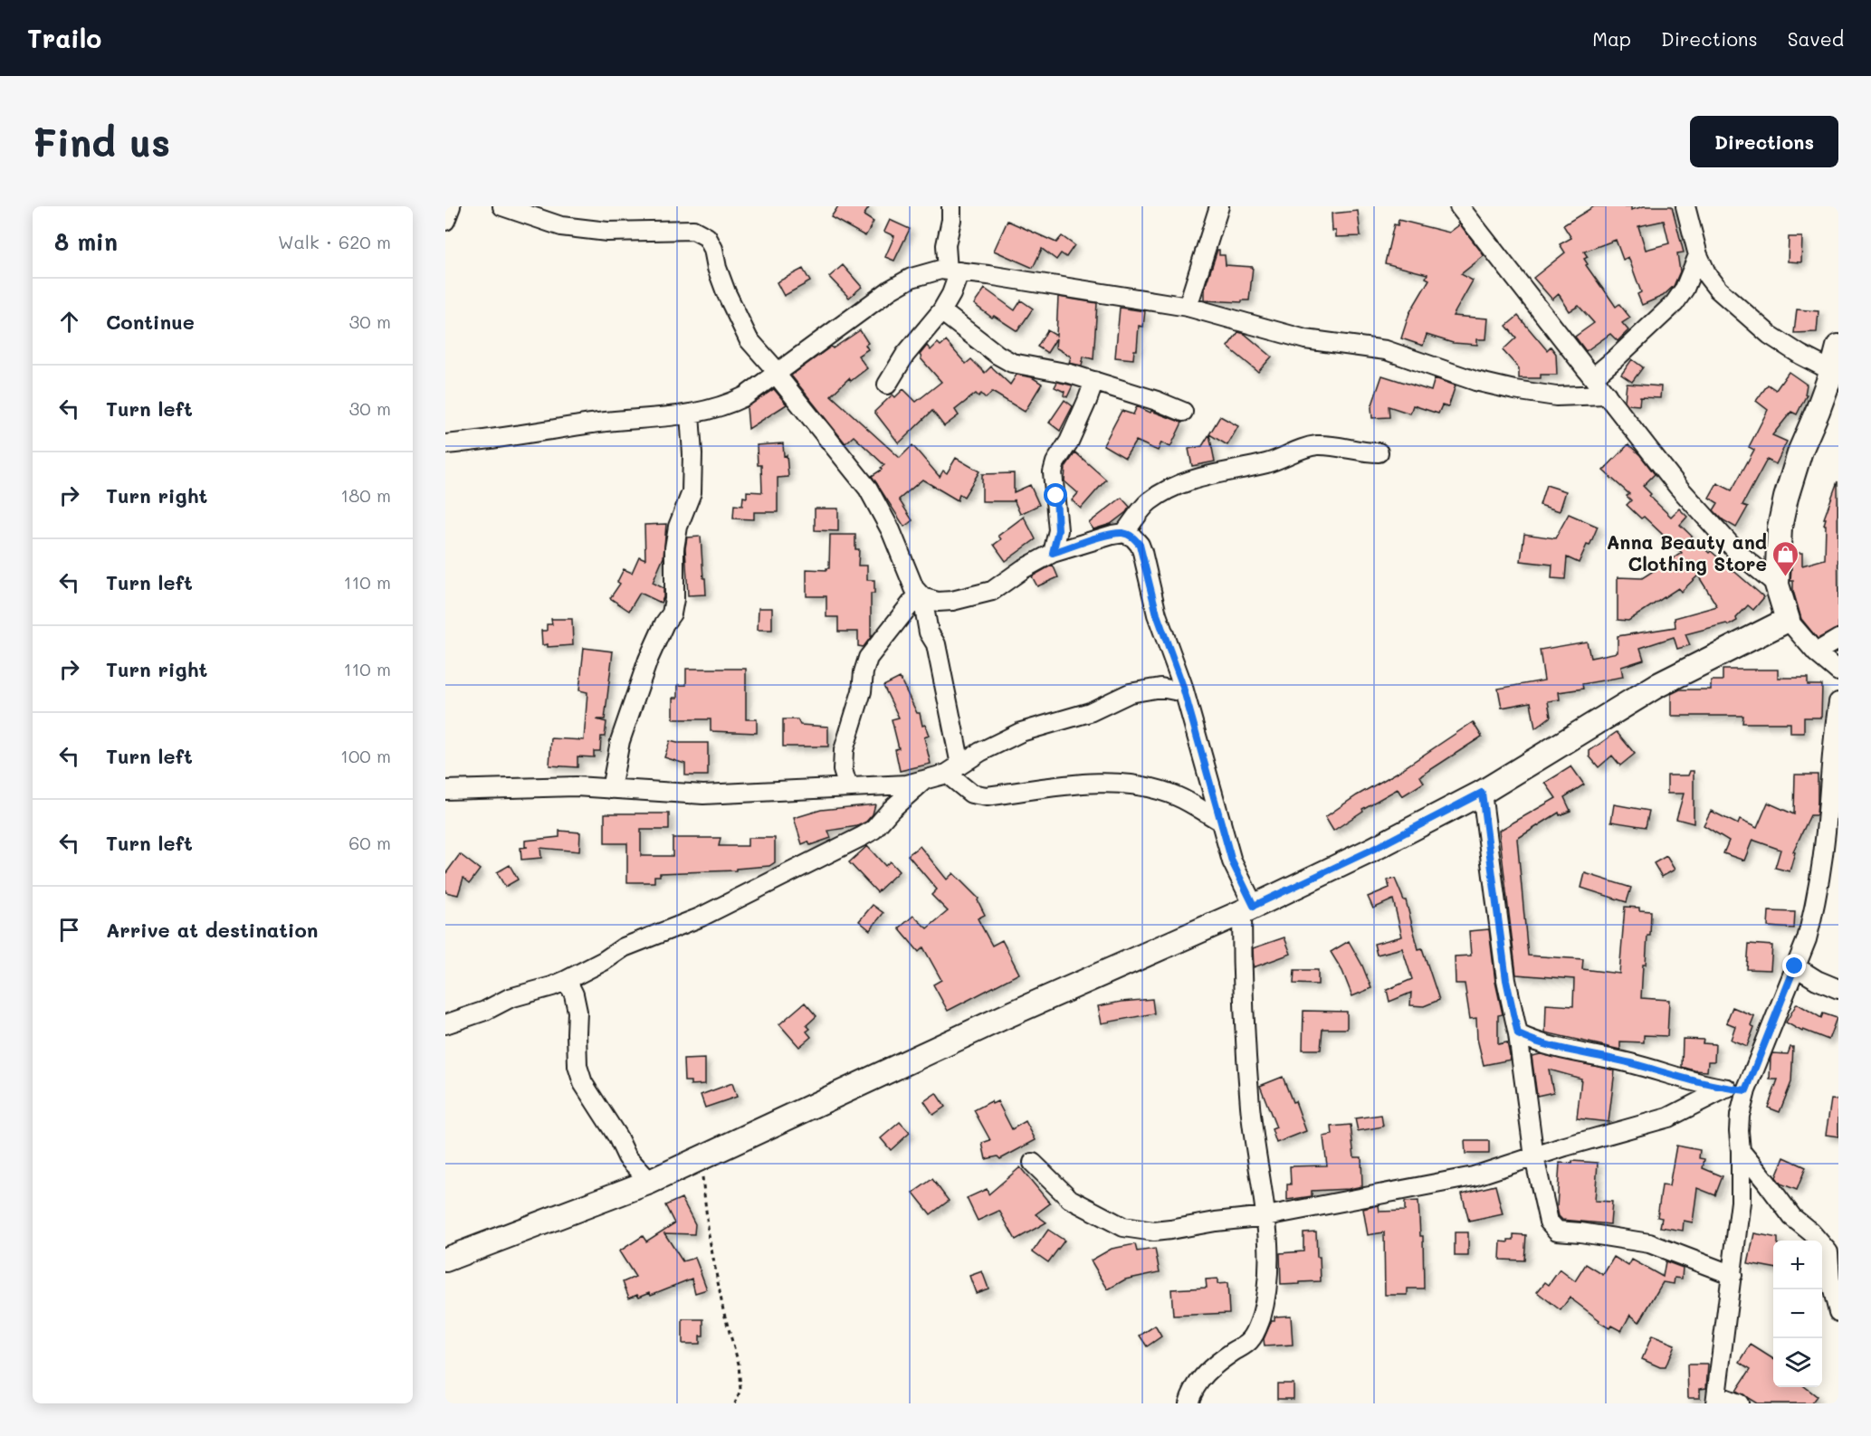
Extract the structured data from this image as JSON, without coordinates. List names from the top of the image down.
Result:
{
  "places": {
    "shop": ["Anna Beauty and Clothing Store"]
  },
  "page": {
    "header": "Trailo",
    "nav": ["Map", "Directions", "Saved"],
    "buttons": "Directions",
    "title": "Find us",
    "heading": ["8 min", "Walk · 620 m"],
    "list": [
      ["Continue", "30 m"],
      ["Turn left", "30 m"],
      ["Turn right", "180 m"],
      ["Turn left", "110 m"],
      ["Turn right", "110 m"],
      ["Turn left", "100 m"],
      ["Turn left", "60 m"],
      "Arrive at destination"
    ],
    "map_buttons": ["+", "−"]
  }
}
